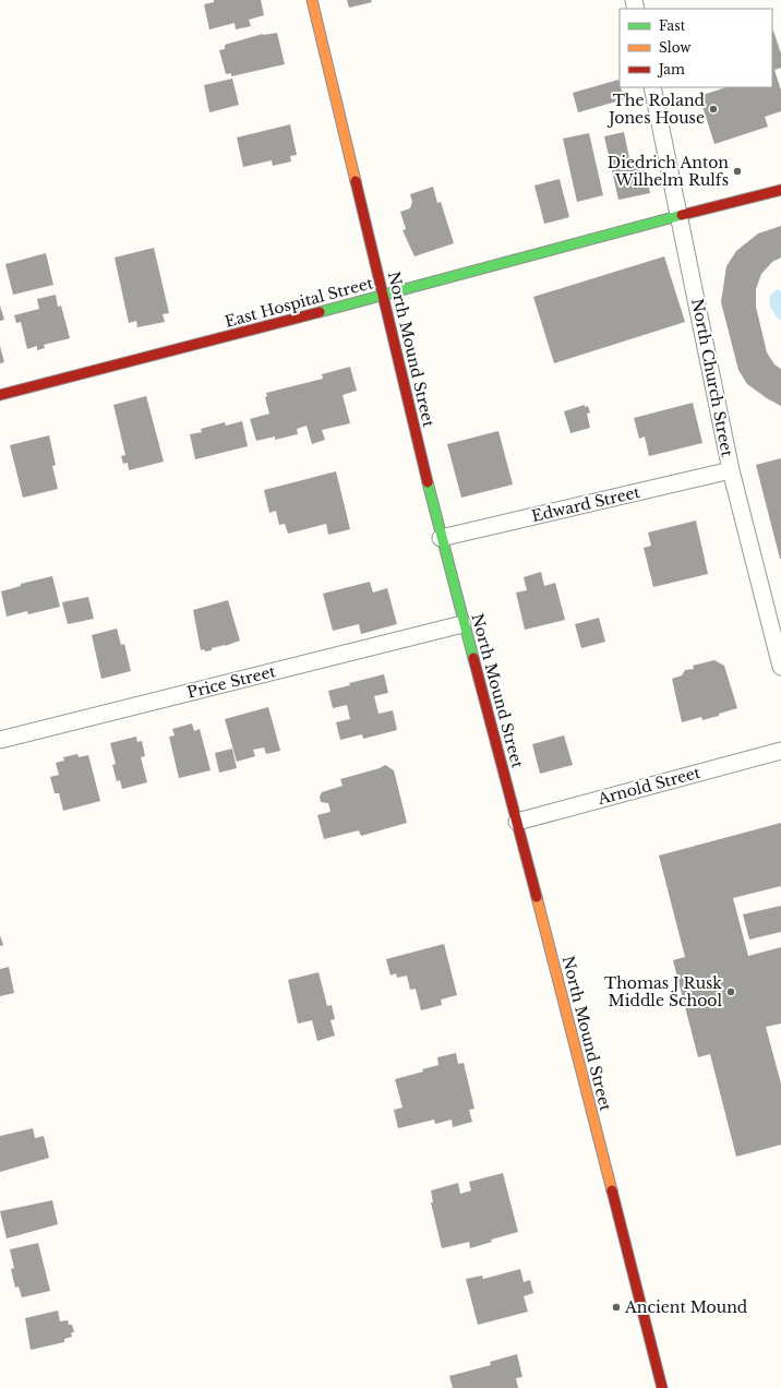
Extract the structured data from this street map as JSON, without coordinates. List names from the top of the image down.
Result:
{
  "streets": {
    "street": [
      "East Hospital Street",
      "North Mound Street",
      "North Church Street",
      "Edward Street",
      "Price Street",
      "Arnold Street"
    ]
  },
  "crossings": [
    ["East Hospital Street", "North Mound Street"],
    ["East Hospital Street", "North Church Street"],
    ["North Mound Street", "Edward Street"],
    ["North Mound Street", "Price Street"],
    ["North Mound Street", "Arnold Street"],
    ["North Church Street", "Edward Street"]
  ],
  "places": [
    "The Roland Jones House",
    "Diedrich Anton Wilhelm Rulfs",
    "Thomas J Rusk Middle School",
    "Ancient Mound"
  ],
  "legend": ["Fast", "Slow", "Jam"]
}
